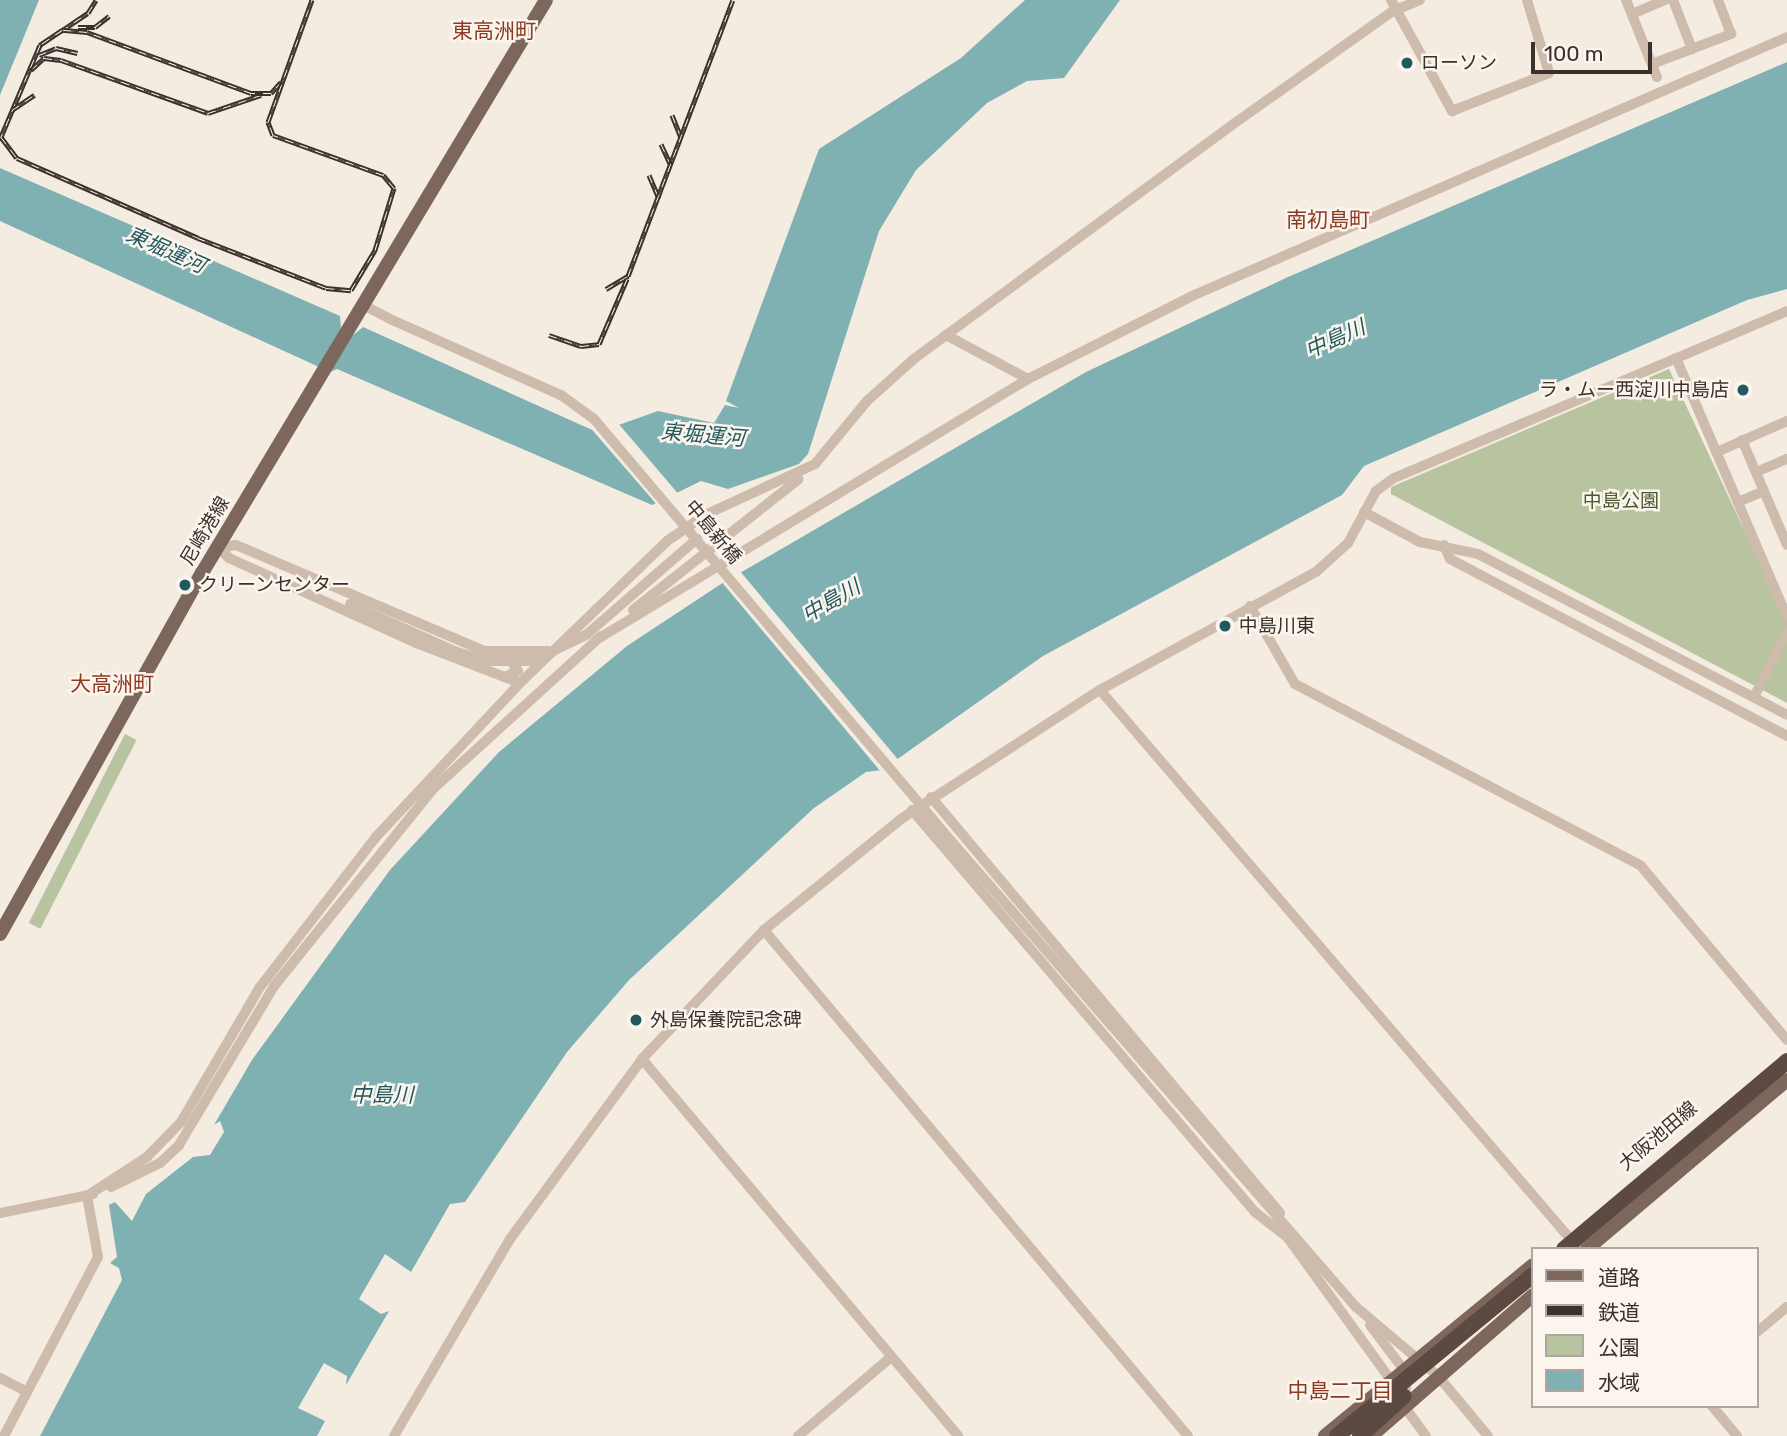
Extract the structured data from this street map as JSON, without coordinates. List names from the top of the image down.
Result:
{
  "streets": {
    "main road": ["尼崎港線", "大阪池田線"],
    "street": ["中島新橋"]
  },
  "crossings": [
    ["尼崎港線", "中島新橋"]
  ],
  "districts": [
    "東高洲町",
    "南初島町",
    "大高洲町",
    "中島二丁目"
  ],
  "water": ["東堀運河", "中島川"],
  "parks": ["中島公園"],
  "places": [
    "ローソン",
    "ラ・ムー西淀川中島店",
    "クリーンセンター",
    "中島川東",
    "外島保養院記念碑"
  ],
  "legend": [
    "道路",
    "鉄道",
    "公園",
    "水域"
  ],
  "scale_bar": "100 m"
}
